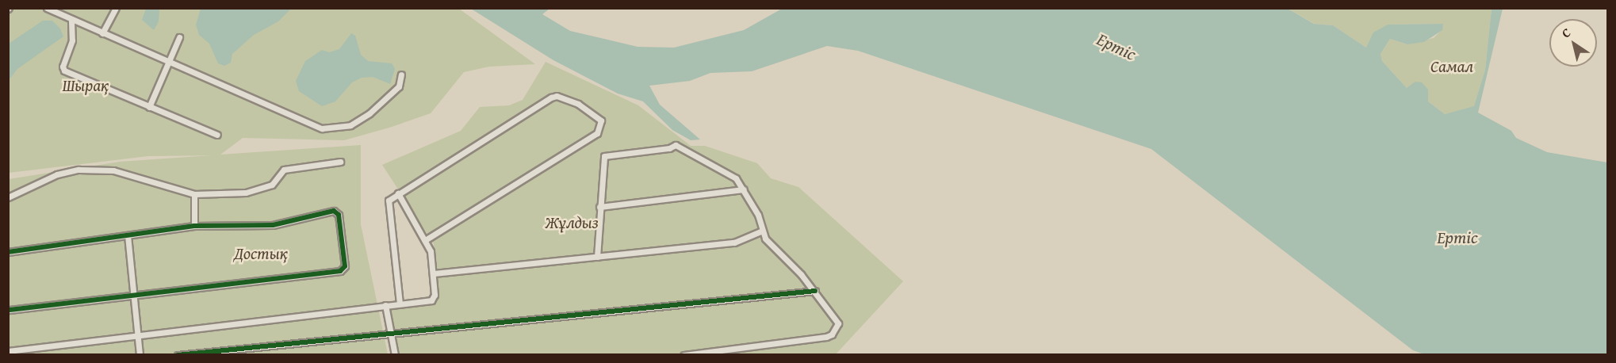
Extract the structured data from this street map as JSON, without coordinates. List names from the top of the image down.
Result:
{
  "water": ["Ертіс"],
  "parks": [
    "Самал",
    "Шырақ",
    "Жұлдыз",
    "Достық"
  ],
  "north": "top left"
}
